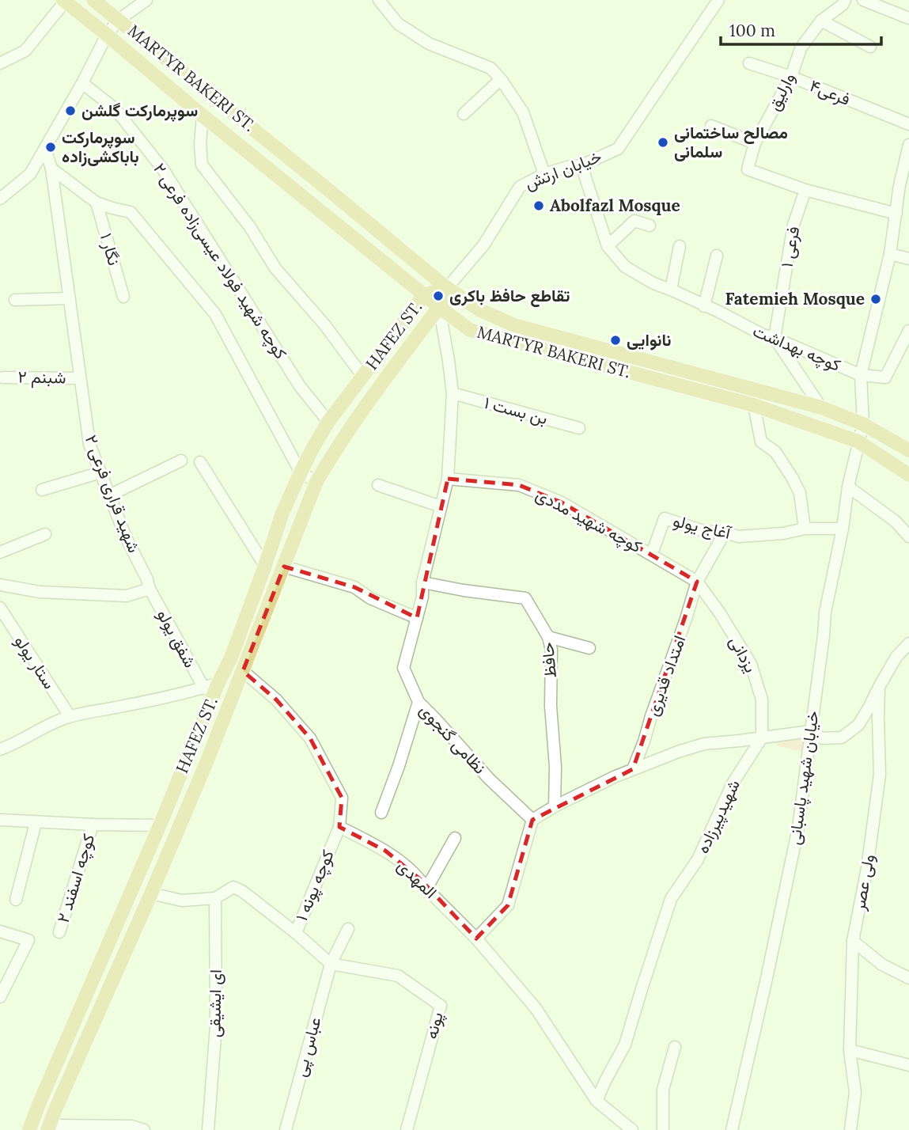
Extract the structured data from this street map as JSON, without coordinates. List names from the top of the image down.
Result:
{
  "streets": {
    "main road": ["MARTYR BAKERI ST.", "HAFEZ ST."],
    "street": [
      "وارلیق",
      "فرعی۴",
      "خیابان ارتش",
      "فرعی ۱",
      "نگار ۱",
      "کوچه شهید فولاد عیسی‌زاده فرعی ۲",
      "کوچه بهداشت",
      "شبنم ۲",
      "بن بست ۱",
      "شهید قراری فرعی ۲",
      "کوچه شهید مددی",
      "آغاج یولو",
      "شفق یولو",
      "یزدانی",
      "حافظ",
      "ستار یولو",
      "امتداد قدیری",
      "نظامی گنجوی",
      "خیابان شهید پاسبانی",
      "شهیدپیرزاده",
      "کوچه اسفند ۲",
      "المهدی",
      "ولی عصر",
      "کوچه پونه ۱",
      "ای ایشیقی",
      "پونه",
      "عباس پی"
    ]
  },
  "crossings": [
    ["MARTYR BAKERI ST.", "خیابان ارتش"],
    ["MARTYR BAKERI ST.", "HAFEZ ST."],
    ["MARTYR BAKERI ST.", "خیابان شهید پاسبانی"],
    ["وارلیق", "فرعی۴"],
    ["وارلیق", "فرعی ۱"],
    ["خیابان ارتش", "HAFEZ ST."],
    ["خیابان ارتش", "کوچه بهداشت"],
    ["فرعی ۱", "کوچه بهداشت"],
    ["کوچه شهید فولاد عیسی‌زاده فرعی ۲", "HAFEZ ST."],
    ["شبنم ۲", "شهید قراری فرعی ۲"],
    ["شهید قراری فرعی ۲", "شفق یولو"],
    ["کوچه شهید مددی", "آغاج یولو"],
    ["کوچه شهید مددی", "یزدانی"],
    ["کوچه شهید مددی", "امتداد قدیری"],
    ["کوچه شهید مددی", "نظامی گنجوی"],
    ["آغاج یولو", "امتداد قدیری"],
    ["آغاج یولو", "خیابان شهید پاسبانی"],
    ["یزدانی", "امتداد قدیری"],
    ["یزدانی", "شهیدپیرزاده"],
    ["حافظ", "نظامی گنجوی"],
    ["شهیدپیرزاده", "المهدی"],
    ["المهدی", "کوچه پونه ۱"],
    ["کوچه پونه ۱", "ای ایشیقی"],
    ["پونه", "عباس پی"]
  ],
  "places": [
    "سوپرمارکت گلشن",
    "مصالح ساختمانی سلمانی",
    "سوپرمارکت باباکشی‌زاده",
    "Abolfazl Mosque",
    "تقاطع حافظ باکری",
    "Fatemieh Mosque",
    "نانوایی"
  ],
  "scale_bar": "100 m"
}
